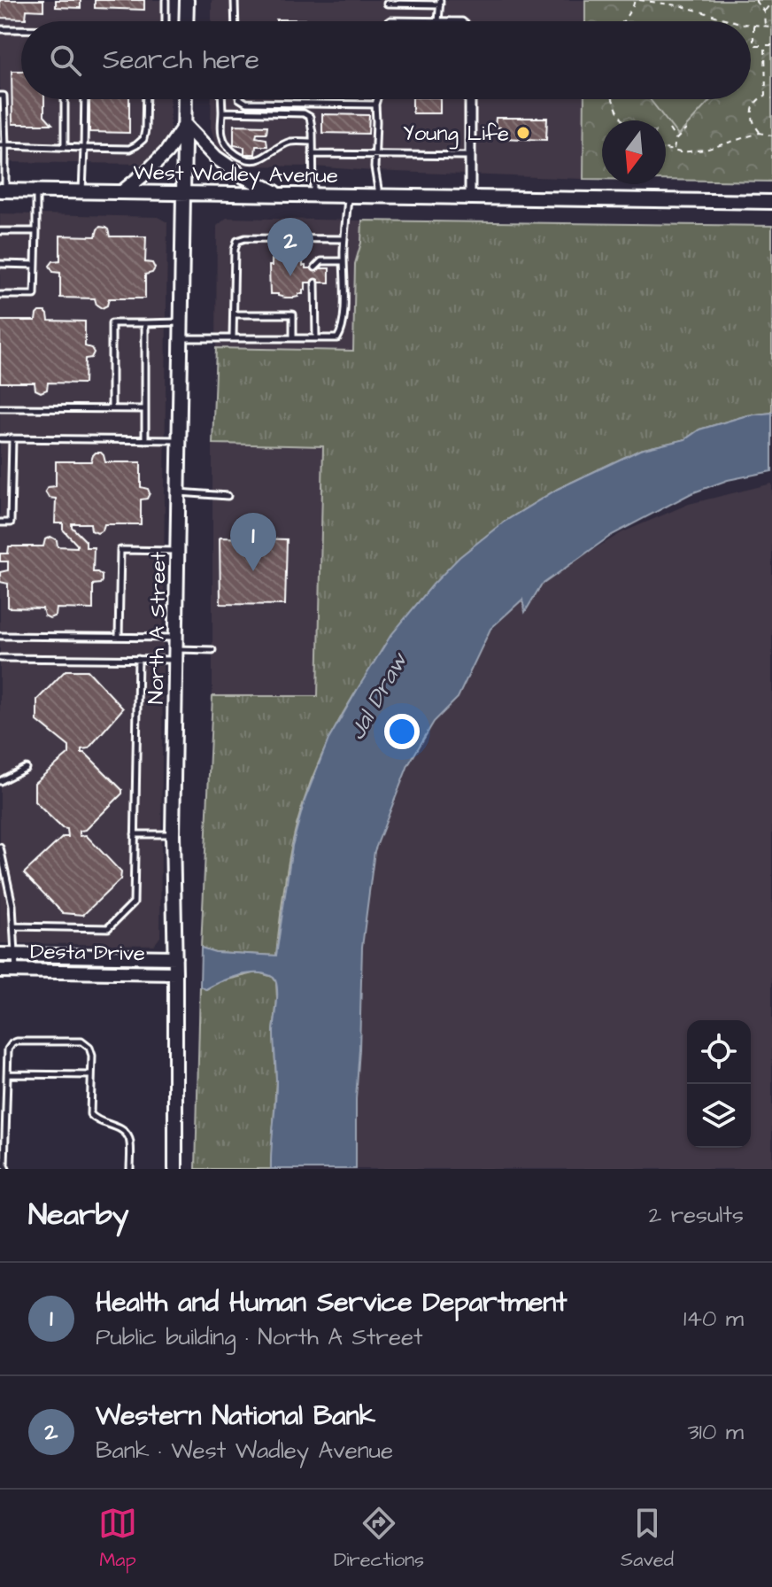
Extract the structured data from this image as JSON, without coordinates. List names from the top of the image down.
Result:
{
  "streets": {
    "main road": ["West Wadley Avenue", "North A Street", "Desta Drive"]
  },
  "crossings": [
    ["West Wadley Avenue", "North A Street"],
    ["North A Street", "Desta Drive"]
  ],
  "water": ["Jal Draw"],
  "places": ["Young Life"],
  "north": "bottom",
  "page": {
    "search": "Search here",
    "pins": ["2", "1"],
    "heading": ["Nearby", "2 results"],
    "list": [
      {
        "mark": "1",
        "name": "Health and Human Service Department",
        "note": "Public building · North A Street",
        "value": "140 m"
      },
      {
        "mark": "2",
        "name": "Western National Bank",
        "note": "Bank · West Wadley Avenue",
        "value": "310 m"
      }
    ],
    "nav": ["Map", "Directions", "Saved"]
  }
}
